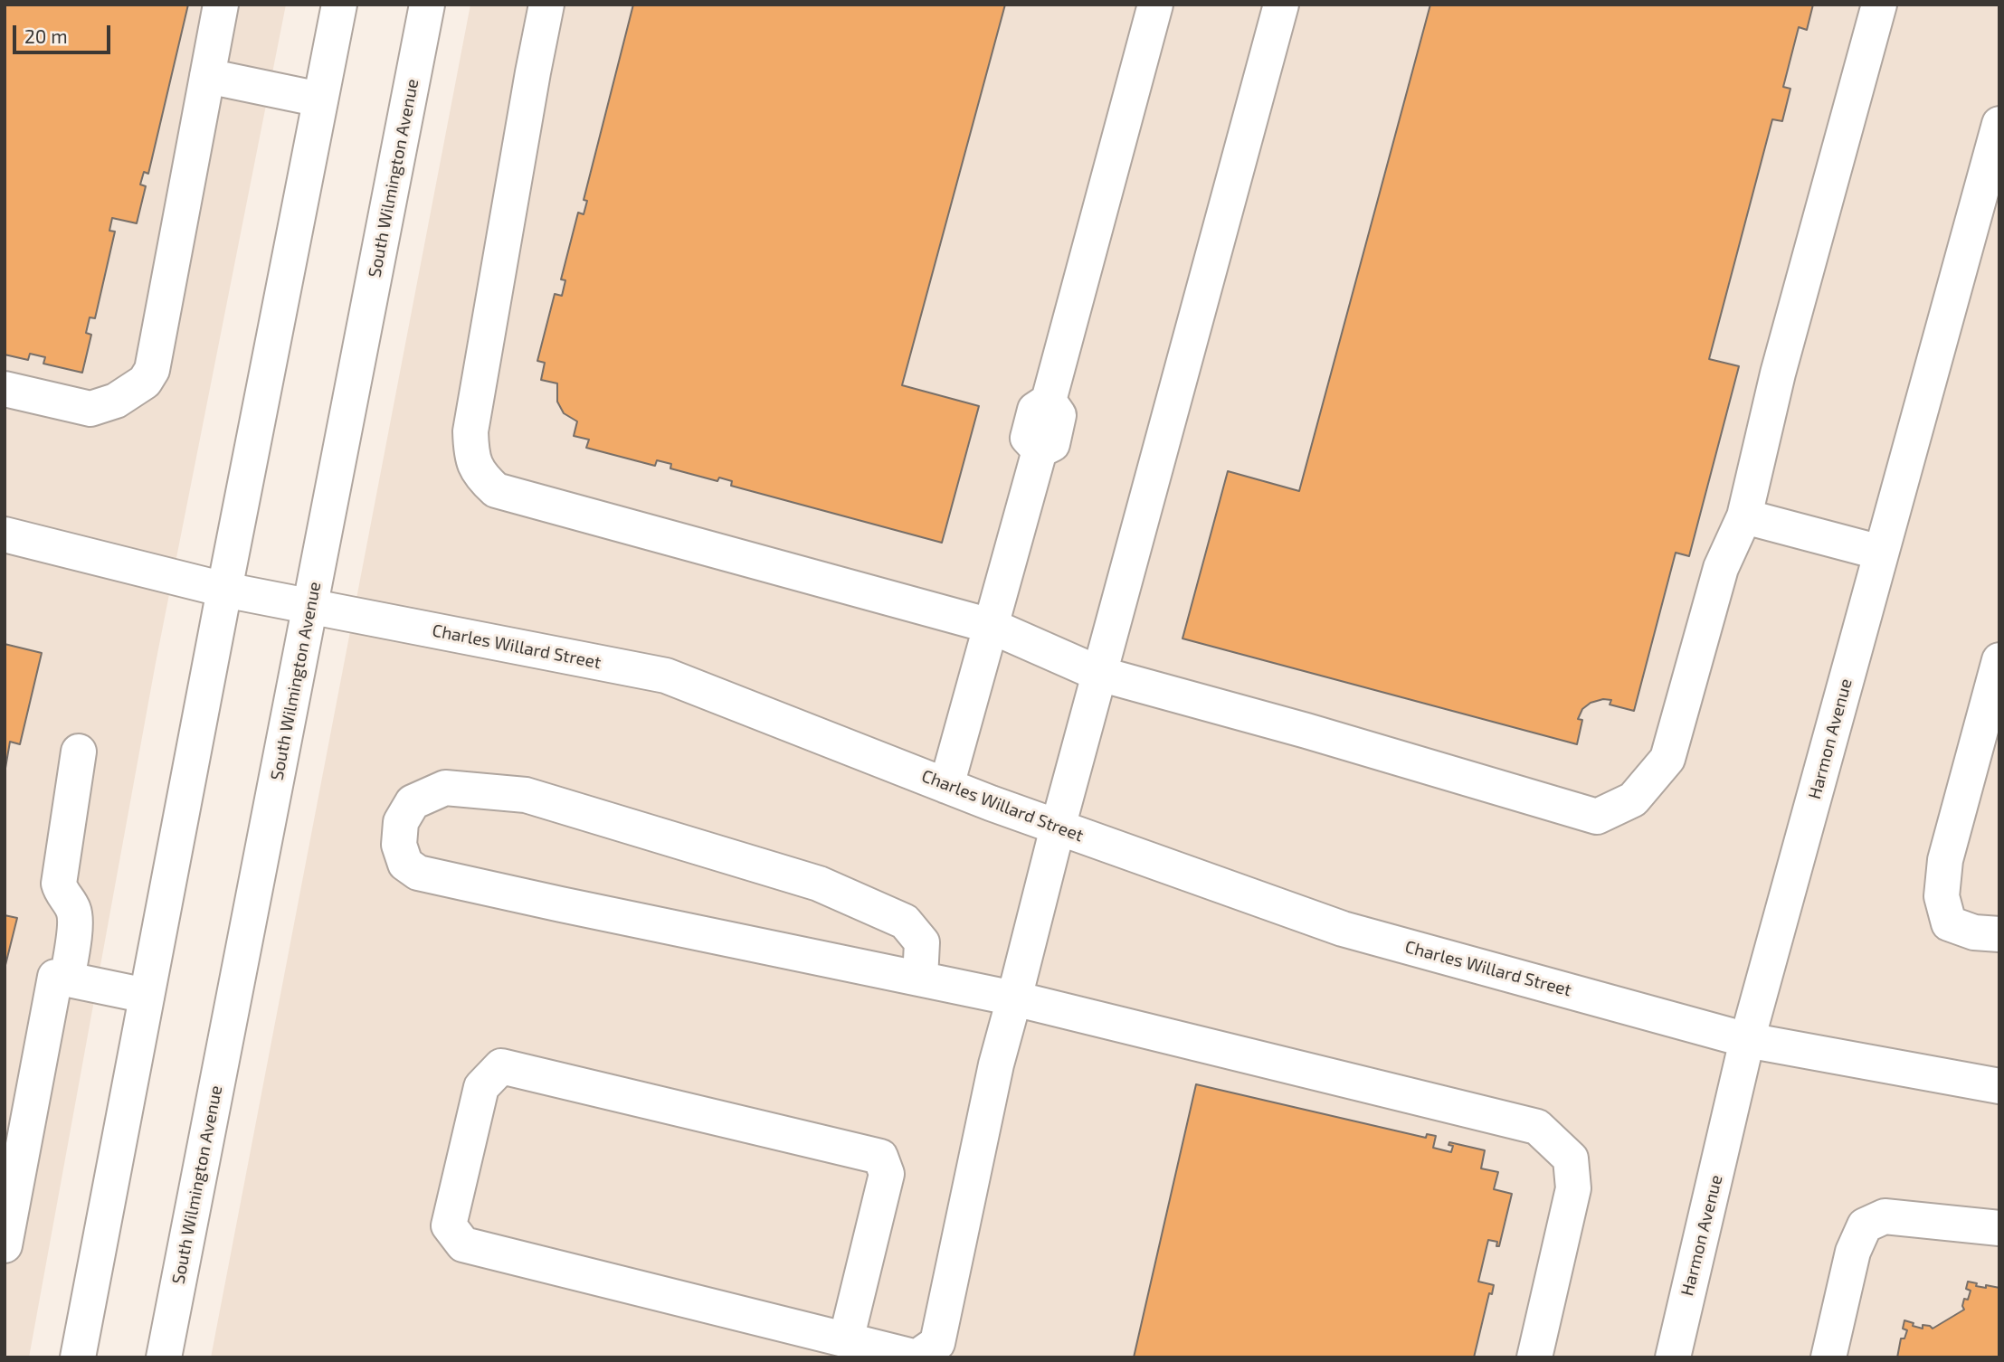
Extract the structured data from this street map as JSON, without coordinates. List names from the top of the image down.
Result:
{
  "streets": {
    "street": ["South Wilmington Avenue", "Charles Willard Street", "Harmon Avenue"]
  },
  "crossings": [
    ["South Wilmington Avenue", "Charles Willard Street"],
    ["Charles Willard Street", "Harmon Avenue"]
  ],
  "scale_bar": "20 m"
}
